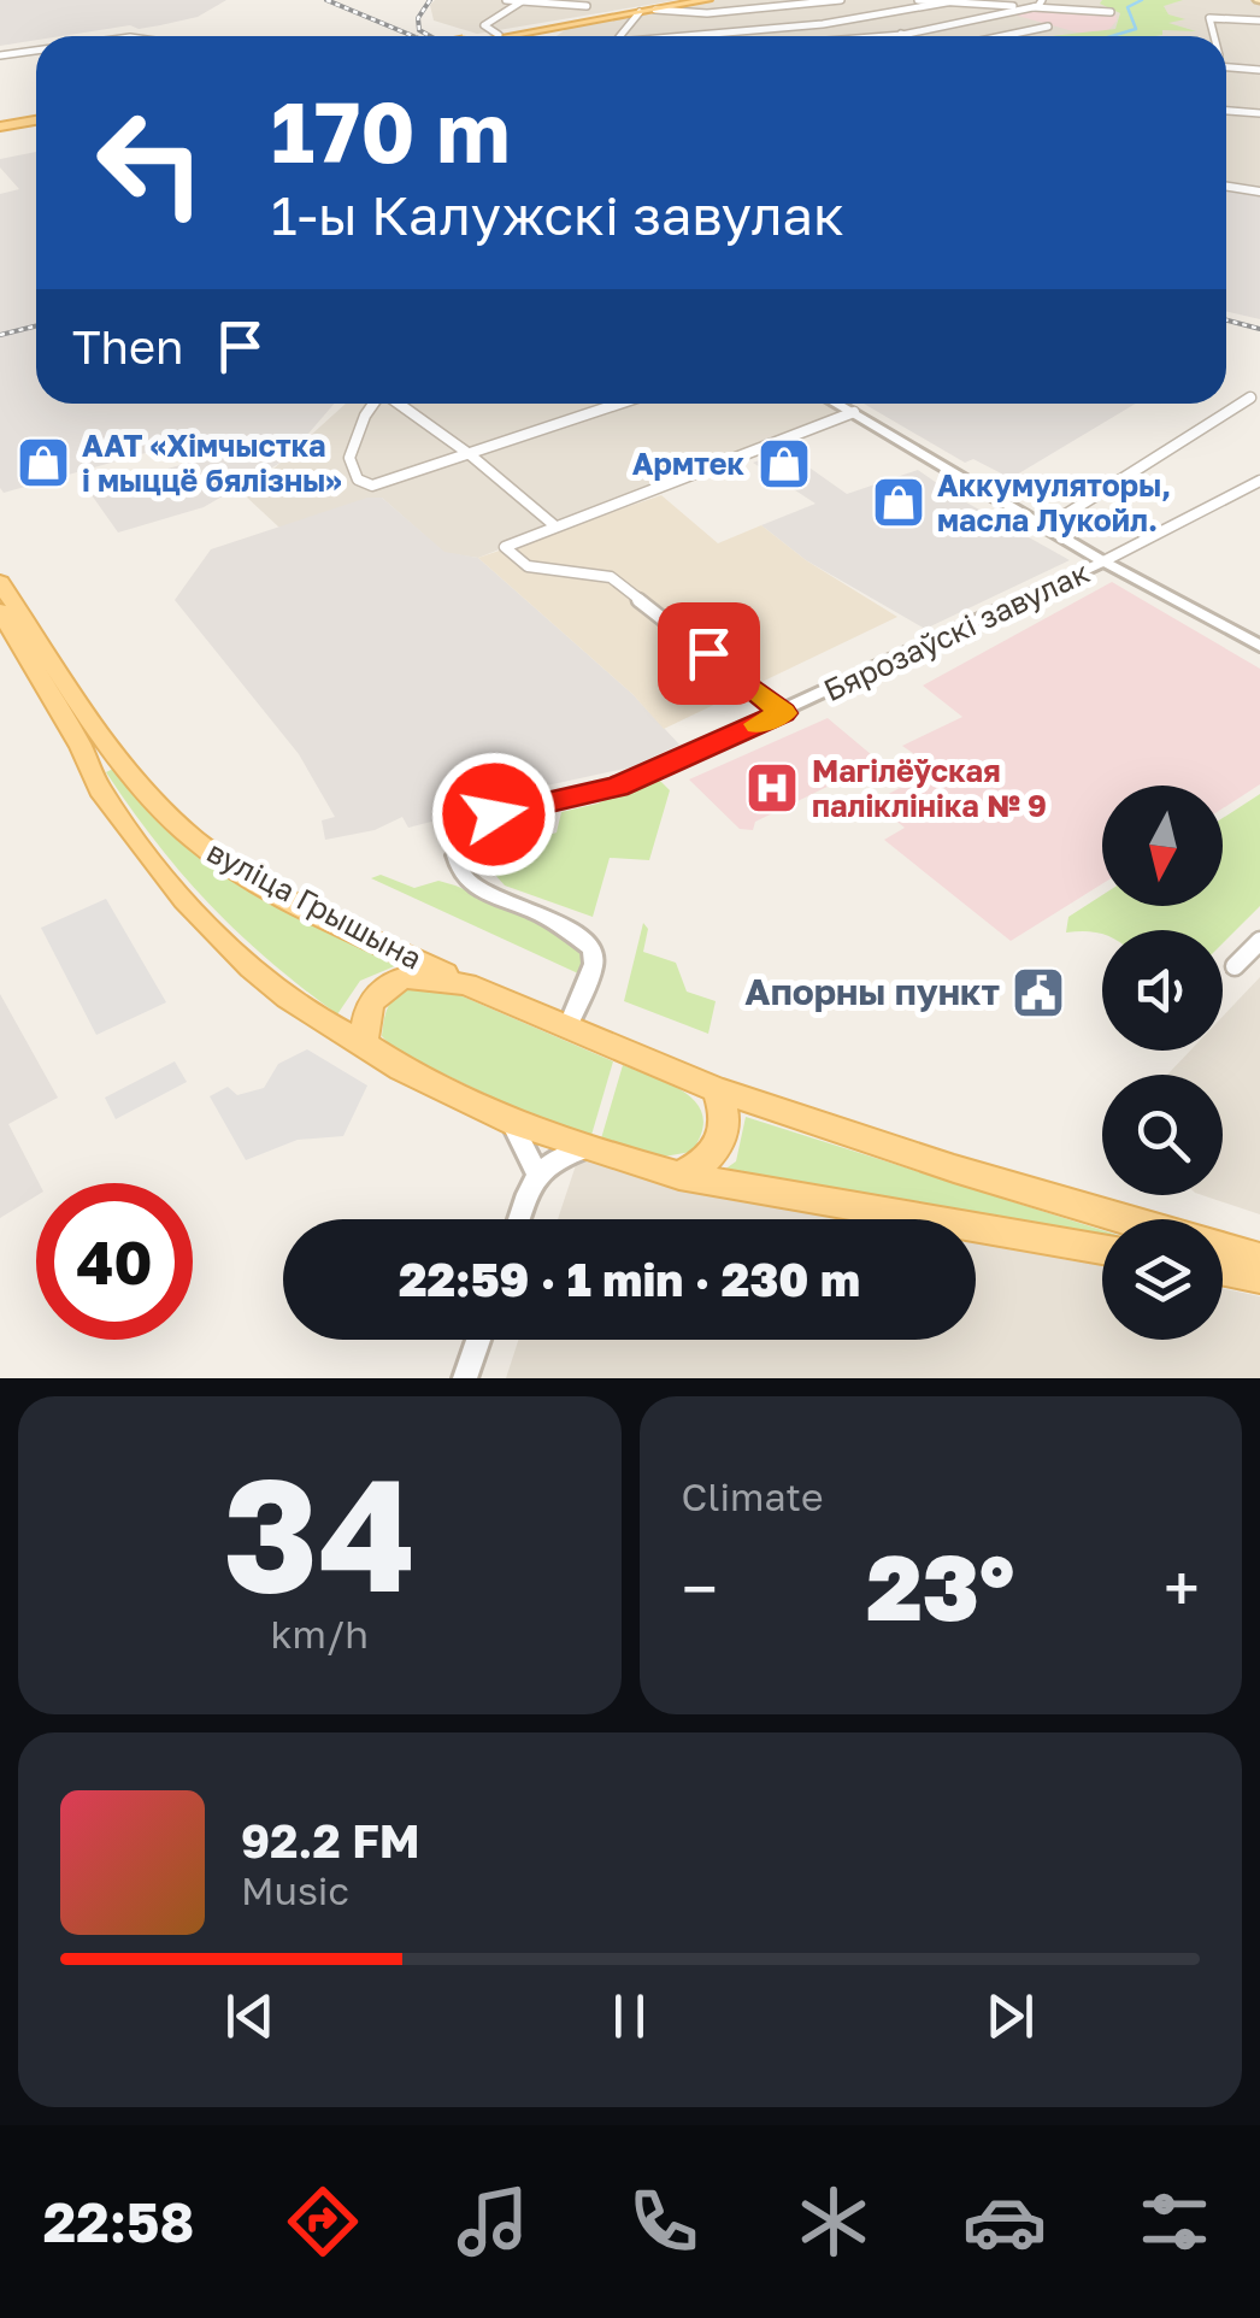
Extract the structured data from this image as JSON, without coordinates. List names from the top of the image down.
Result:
{
  "streets": {
    "main road": ["вуліца Грышына"],
    "street": ["Бярозаўскі завулак"]
  },
  "crossings": [
    ["Бярозаўскі завулак", "вуліца Грышына"]
  ],
  "places": {
    "shop": ["ААТ «Хімчыстка і мыццё бялізны»", "Армтек", "Аккумуляторы, масла Лукойл."],
    "hospital": ["Магілёўская паліклініка № 9"],
    "public building": ["Апорны пункт"]
  },
  "north": "bottom",
  "page": {
    "turn": ["170 m", "1-ы Калужскі завулак"],
    "then": "Then",
    "limit": "40",
    "trip": "22:59 · 1 min · 230 m",
    "tile": [
      ["34", "km/h"],
      "Climate"
    ],
    "heat": ["−", "23°", "+"],
    "song": ["92.2 FM", "Music"],
    "tabs": "22:58"
  }
}
